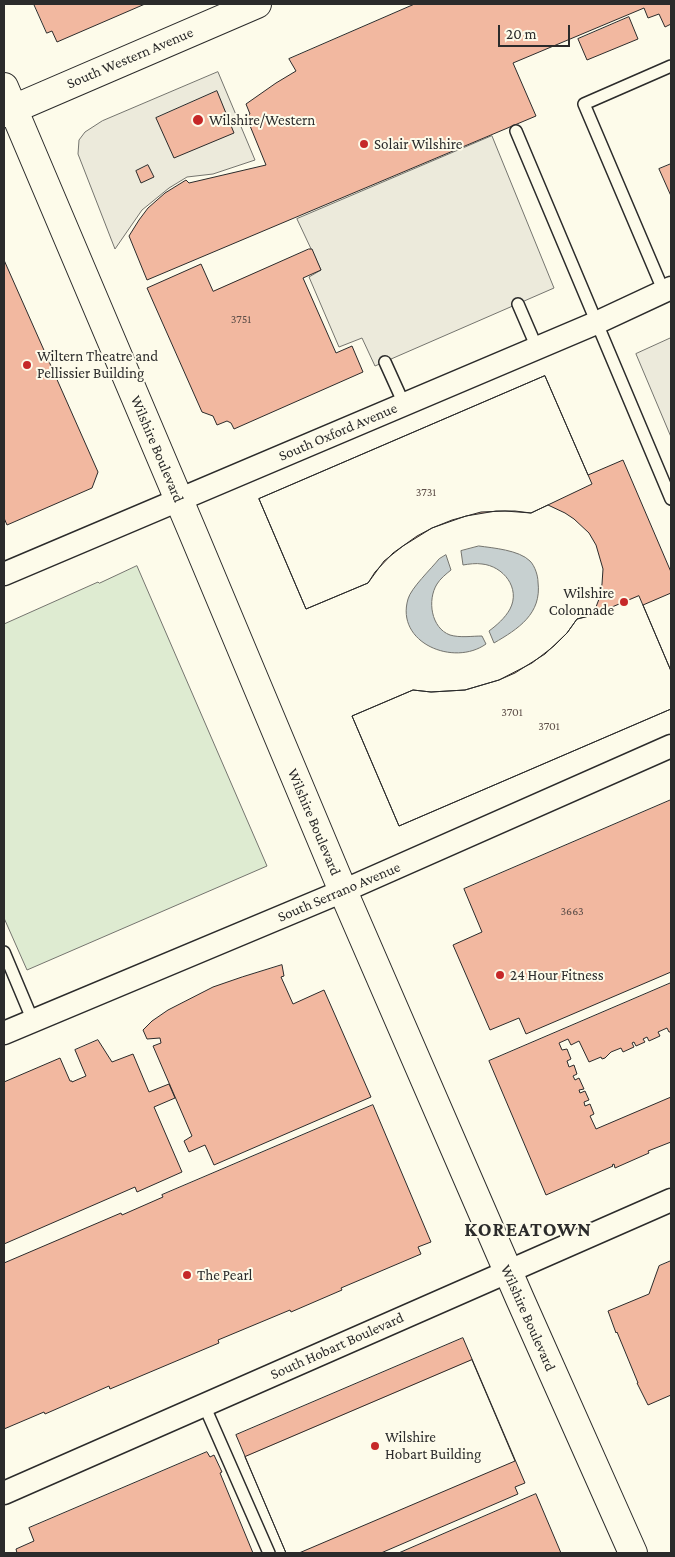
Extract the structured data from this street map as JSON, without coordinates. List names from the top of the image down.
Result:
{
  "streets": {
    "main road": ["South Western Avenue", "Wilshire Boulevard"],
    "street": ["South Oxford Avenue", "South Serrano Avenue", "South Hobart Boulevard"]
  },
  "crossings": [
    ["South Western Avenue", "Wilshire Boulevard"],
    ["South Oxford Avenue", "Wilshire Boulevard"],
    ["Wilshire Boulevard", "South Serrano Avenue"],
    ["Wilshire Boulevard", "South Hobart Boulevard"]
  ],
  "districts": ["KOREATOWN"],
  "places": [
    "Wilshire/Western",
    "Solair Wilshire",
    "Wiltern Theatre and Pellissier Building",
    "Wilshire Colonnade",
    "24 Hour Fitness",
    "The Pearl",
    "Wilshire Hobart Building"
  ],
  "house_numbers": [
    "3751",
    "3731",
    "3701",
    "3701",
    "3663"
  ],
  "scale_bar": "20 m"
}
